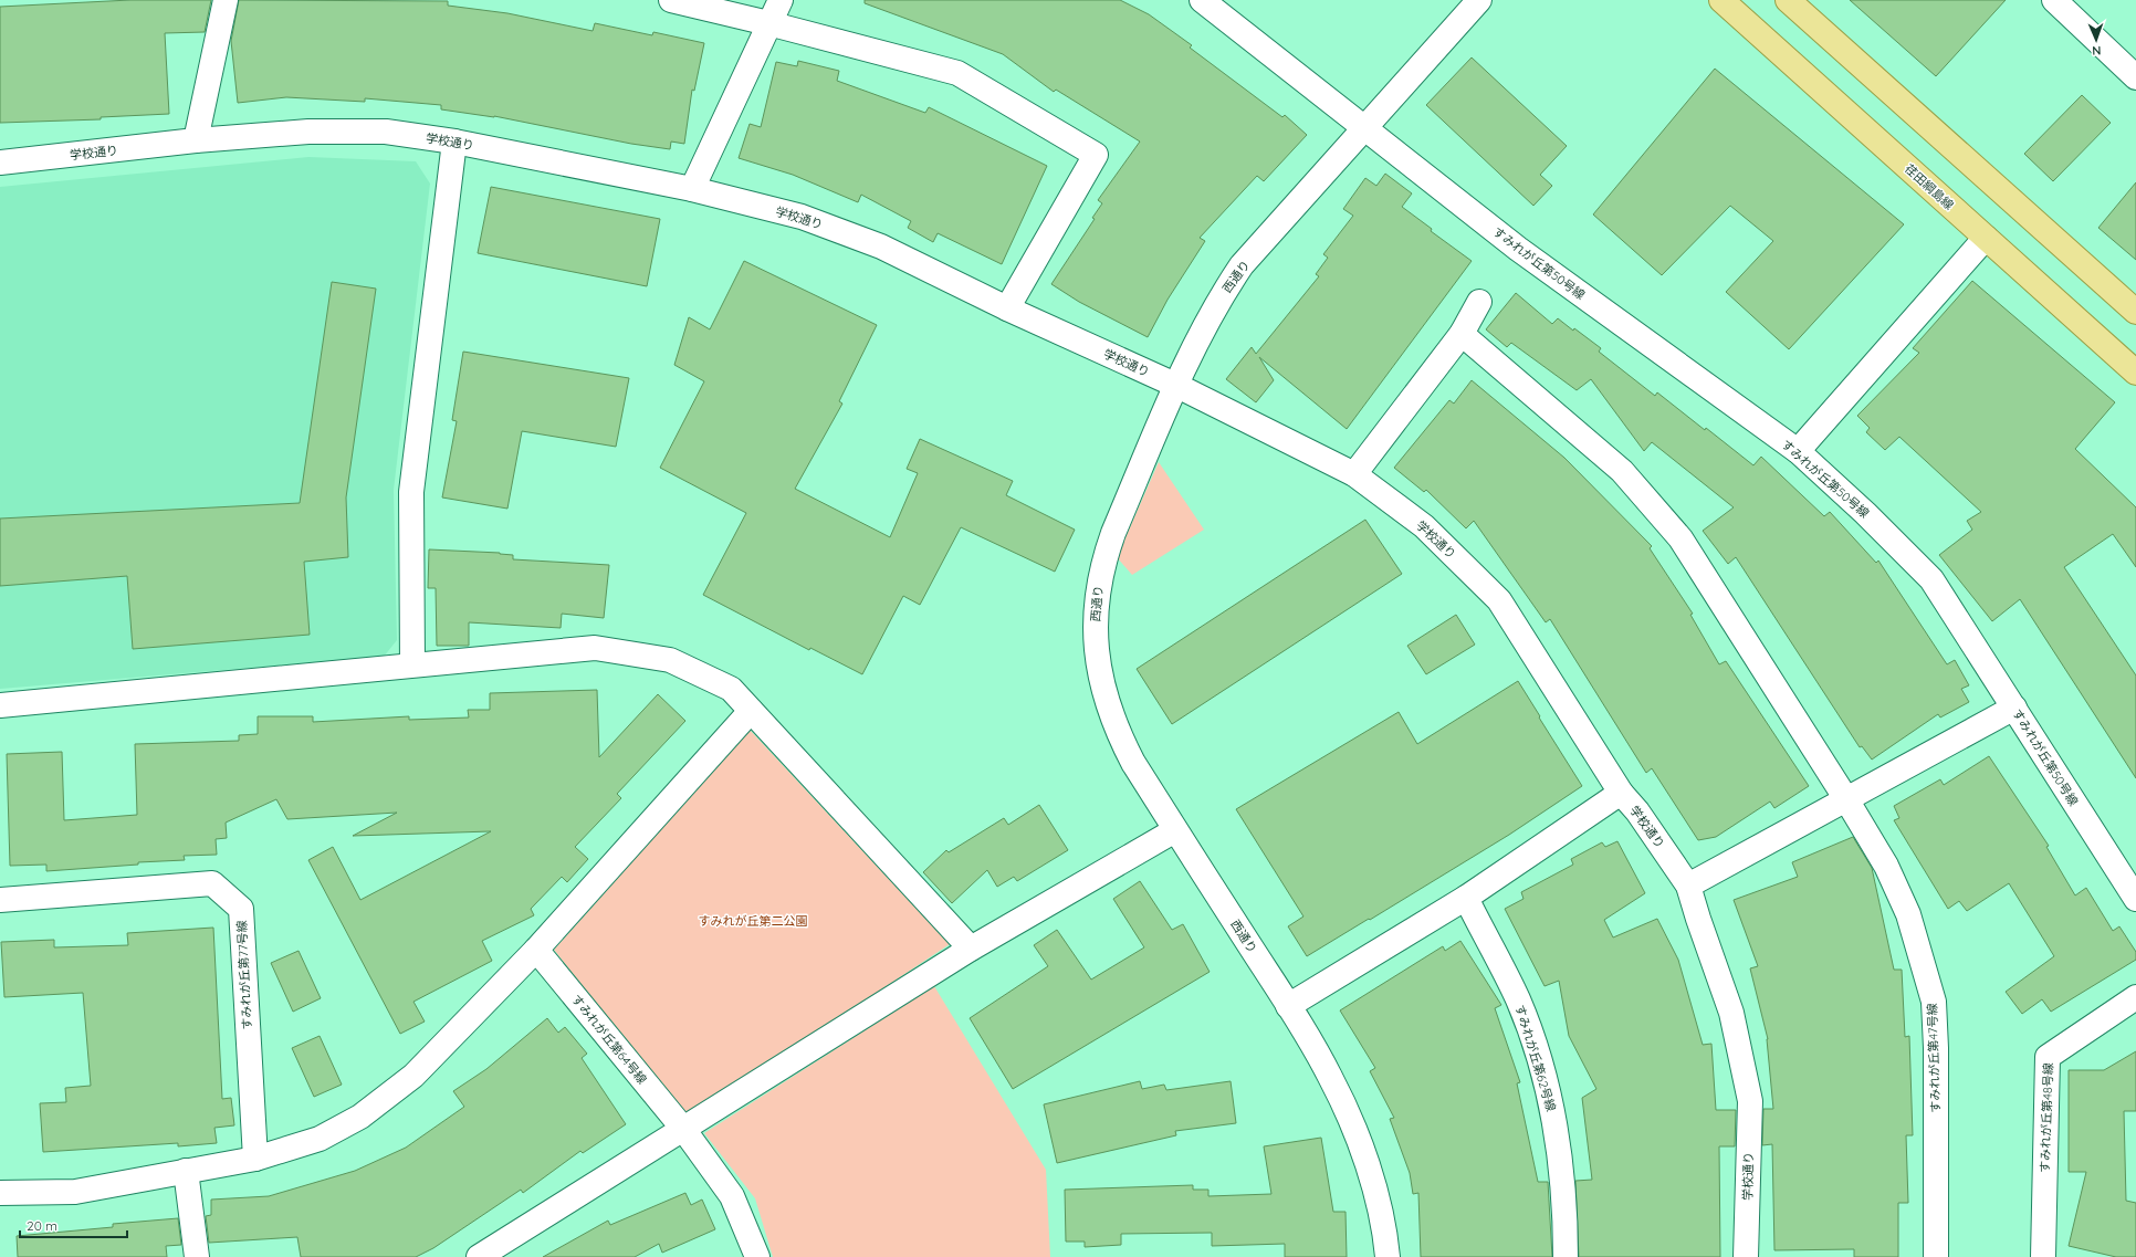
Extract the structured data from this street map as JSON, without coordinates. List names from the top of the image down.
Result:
{
  "streets": {
    "main road": ["荏田綱島線"],
    "street": [
      "学校通り",
      "すみれが丘第50号線",
      "西通り",
      "すみれが丘第77号線",
      "すみれが丘第64号線",
      "すみれが丘第62号線",
      "すみれが丘第47号線",
      "すみれが丘第48号線"
    ]
  },
  "crossings": [
    ["学校通り", "西通り"],
    ["すみれが丘第50号線", "西通り"]
  ],
  "parks": ["すみれが丘第二公園"],
  "scale_bar": "20 m",
  "north": "bottom"
}
